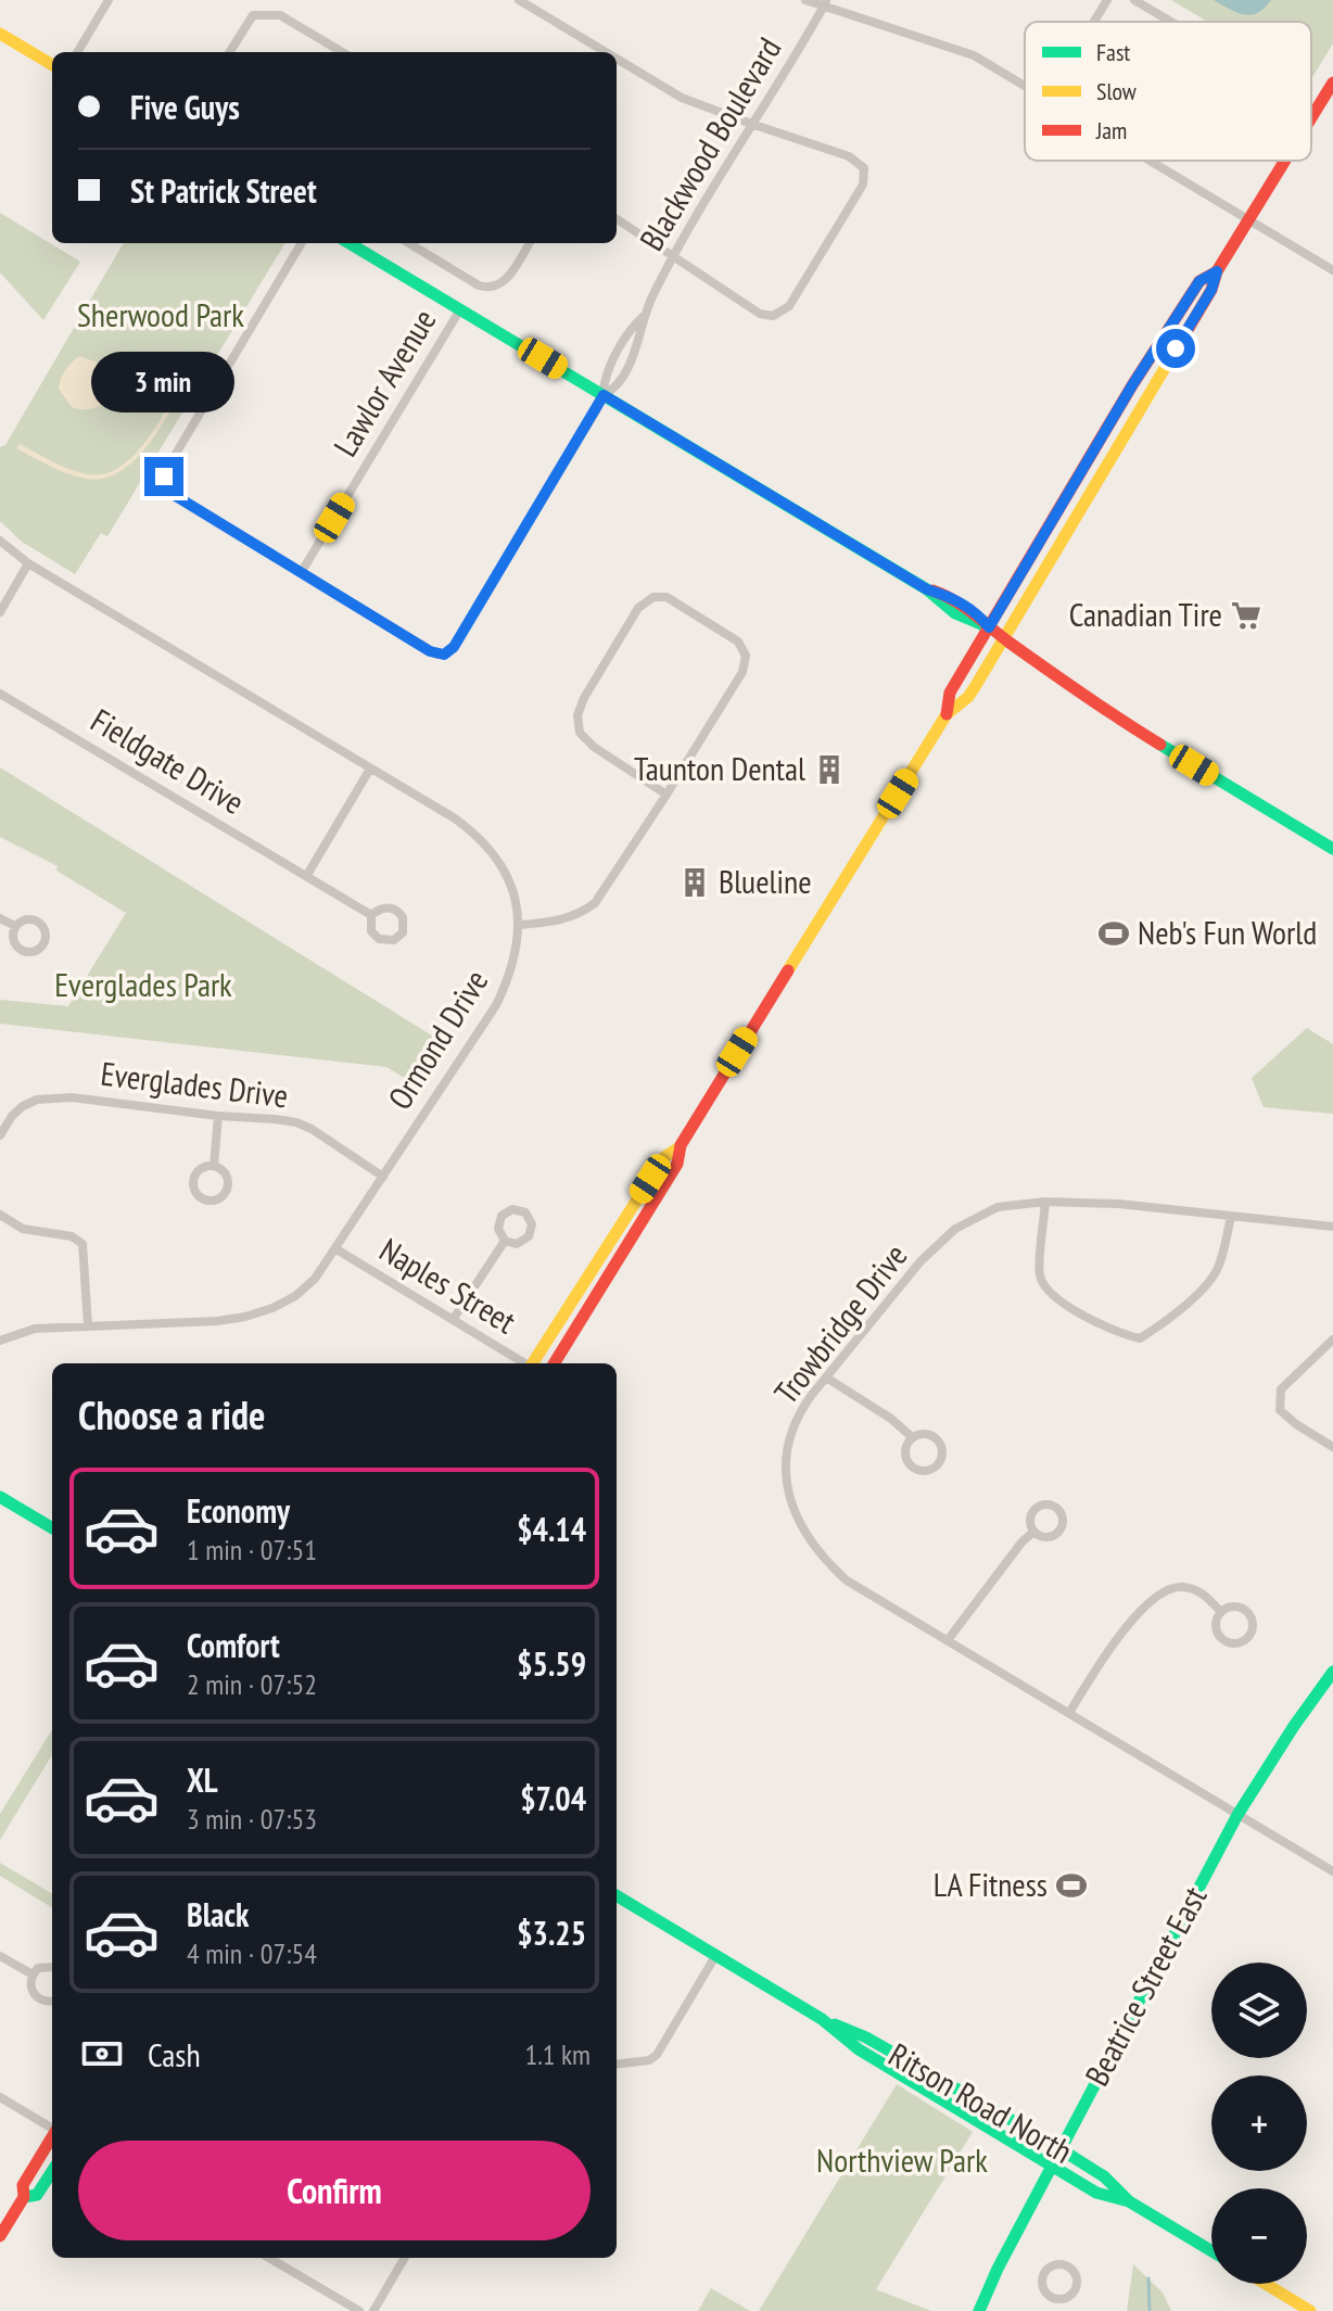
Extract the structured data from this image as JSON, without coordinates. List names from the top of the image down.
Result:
{
  "streets": {
    "main road": ["Beatrice Street East", "Ritson Road North"],
    "street": [
      "Blackwood Boulevard",
      "Lawlor Avenue",
      "Fieldgate Drive",
      "Ormond Drive",
      "Everglades Drive",
      "Naples Street",
      "Trowbridge Drive"
    ]
  },
  "crossings": [
    ["Blackwood Boulevard", "Lawlor Avenue"],
    ["Ormond Drive", "Everglades Drive"],
    ["Ormond Drive", "Naples Street"],
    ["Trowbridge Drive", "Beatrice Street East"],
    ["Beatrice Street East", "Ritson Road North"]
  ],
  "parks": ["Sherwood Park", "Everglades Park", "Northview Park"],
  "places": {
    "supermarket": ["Canadian Tire"],
    "building": ["Taunton Dental", "Blueline"],
    "sports": ["Neb's Fun World", "LA Fitness"]
  },
  "legend": ["Fast", "Slow", "Jam"],
  "page": {
    "banner": ["Five Guys", "St Patrick Street"],
    "bubble": "3 min",
    "heading": "Choose a ride",
    "list": [
      {
        "name": "Economy",
        "note": "1 min · 07:51",
        "value": "$4.14"
      },
      {
        "name": "Comfort",
        "note": "2 min · 07:52",
        "value": "$5.59"
      },
      {
        "name": "XL",
        "note": "3 min · 07:53",
        "value": "$7.04"
      },
      {
        "name": "Black",
        "note": "4 min · 07:54",
        "value": "$3.25"
      }
    ],
    "map_buttons": ["+", "−"],
    "pay": ["Cash", "1.1 km"],
    "buttons": "Confirm"
  }
}
